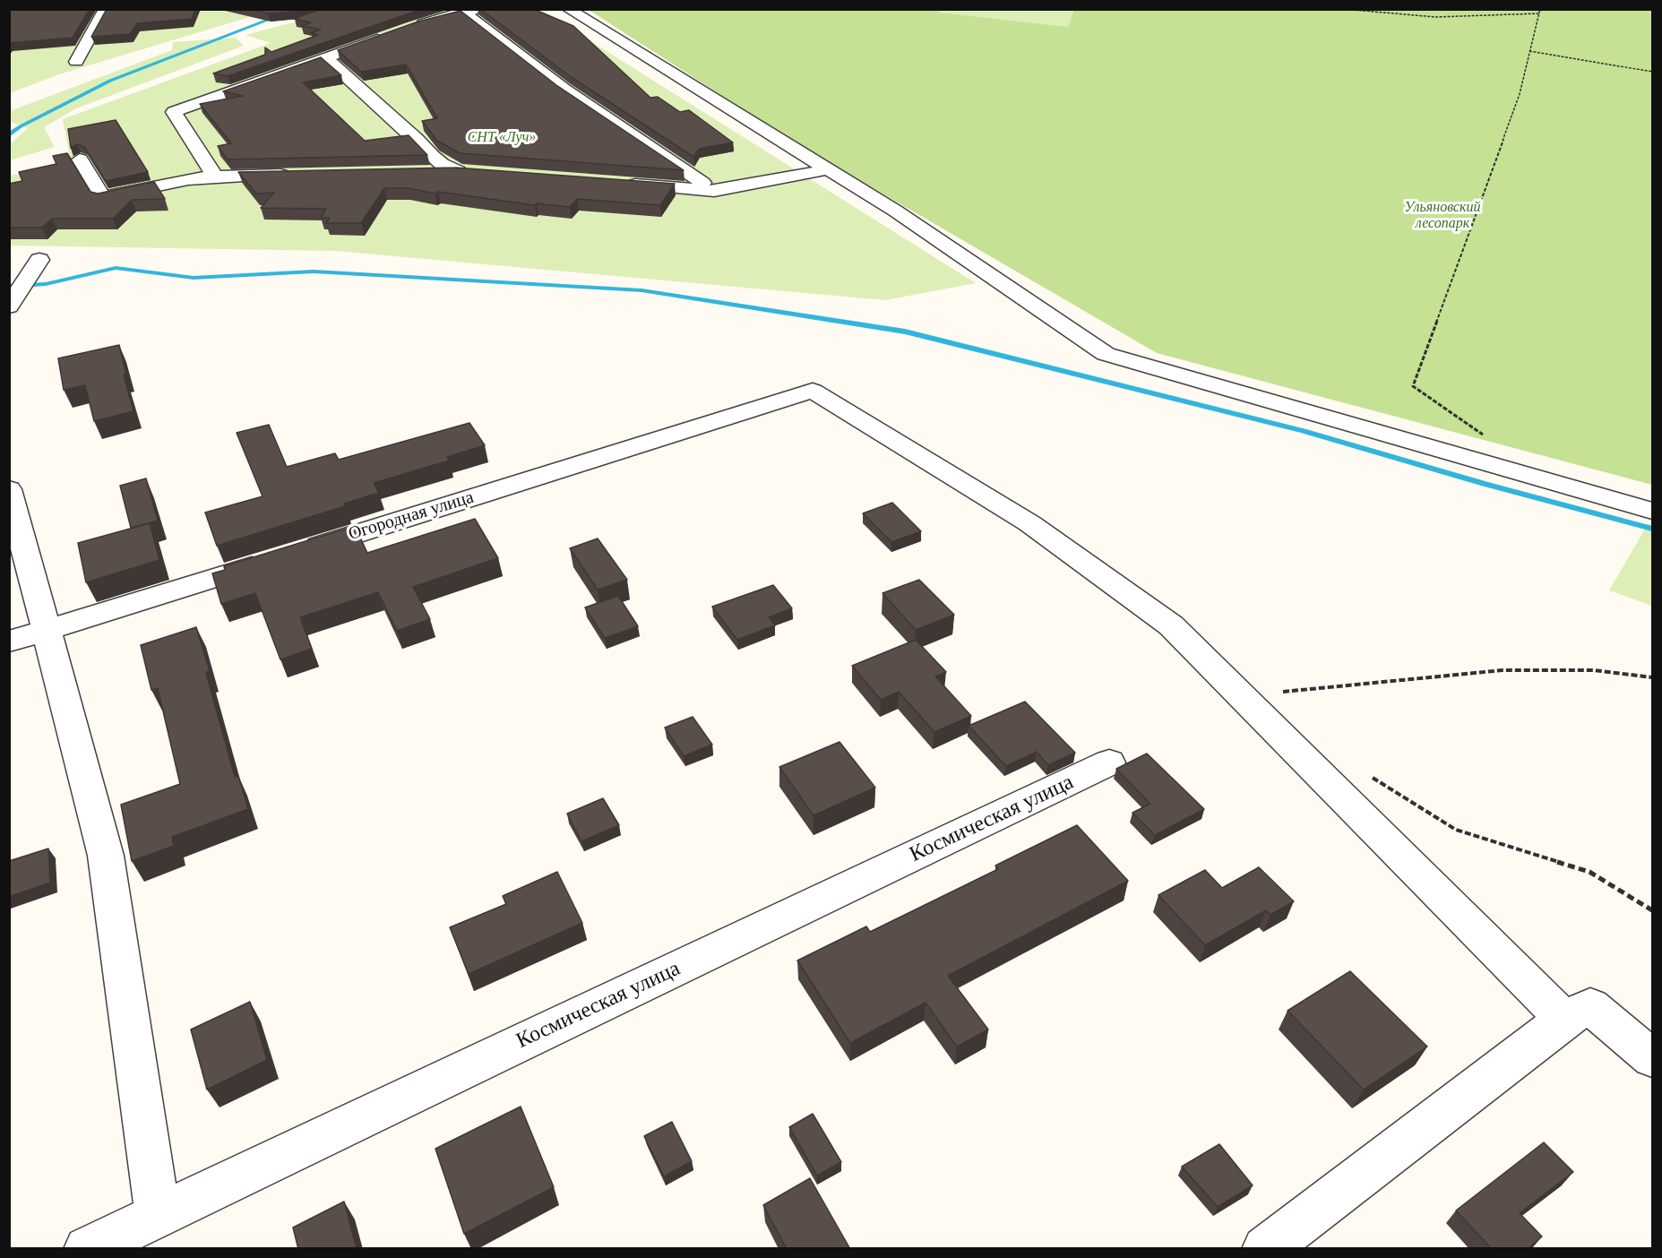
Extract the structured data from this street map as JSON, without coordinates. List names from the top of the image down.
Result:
{
  "streets": {
    "street": ["Огородная улица", "Космическая улица"]
  },
  "parks": ["СНТ «Луч»", "Ульяновский лесопарк"]
}
